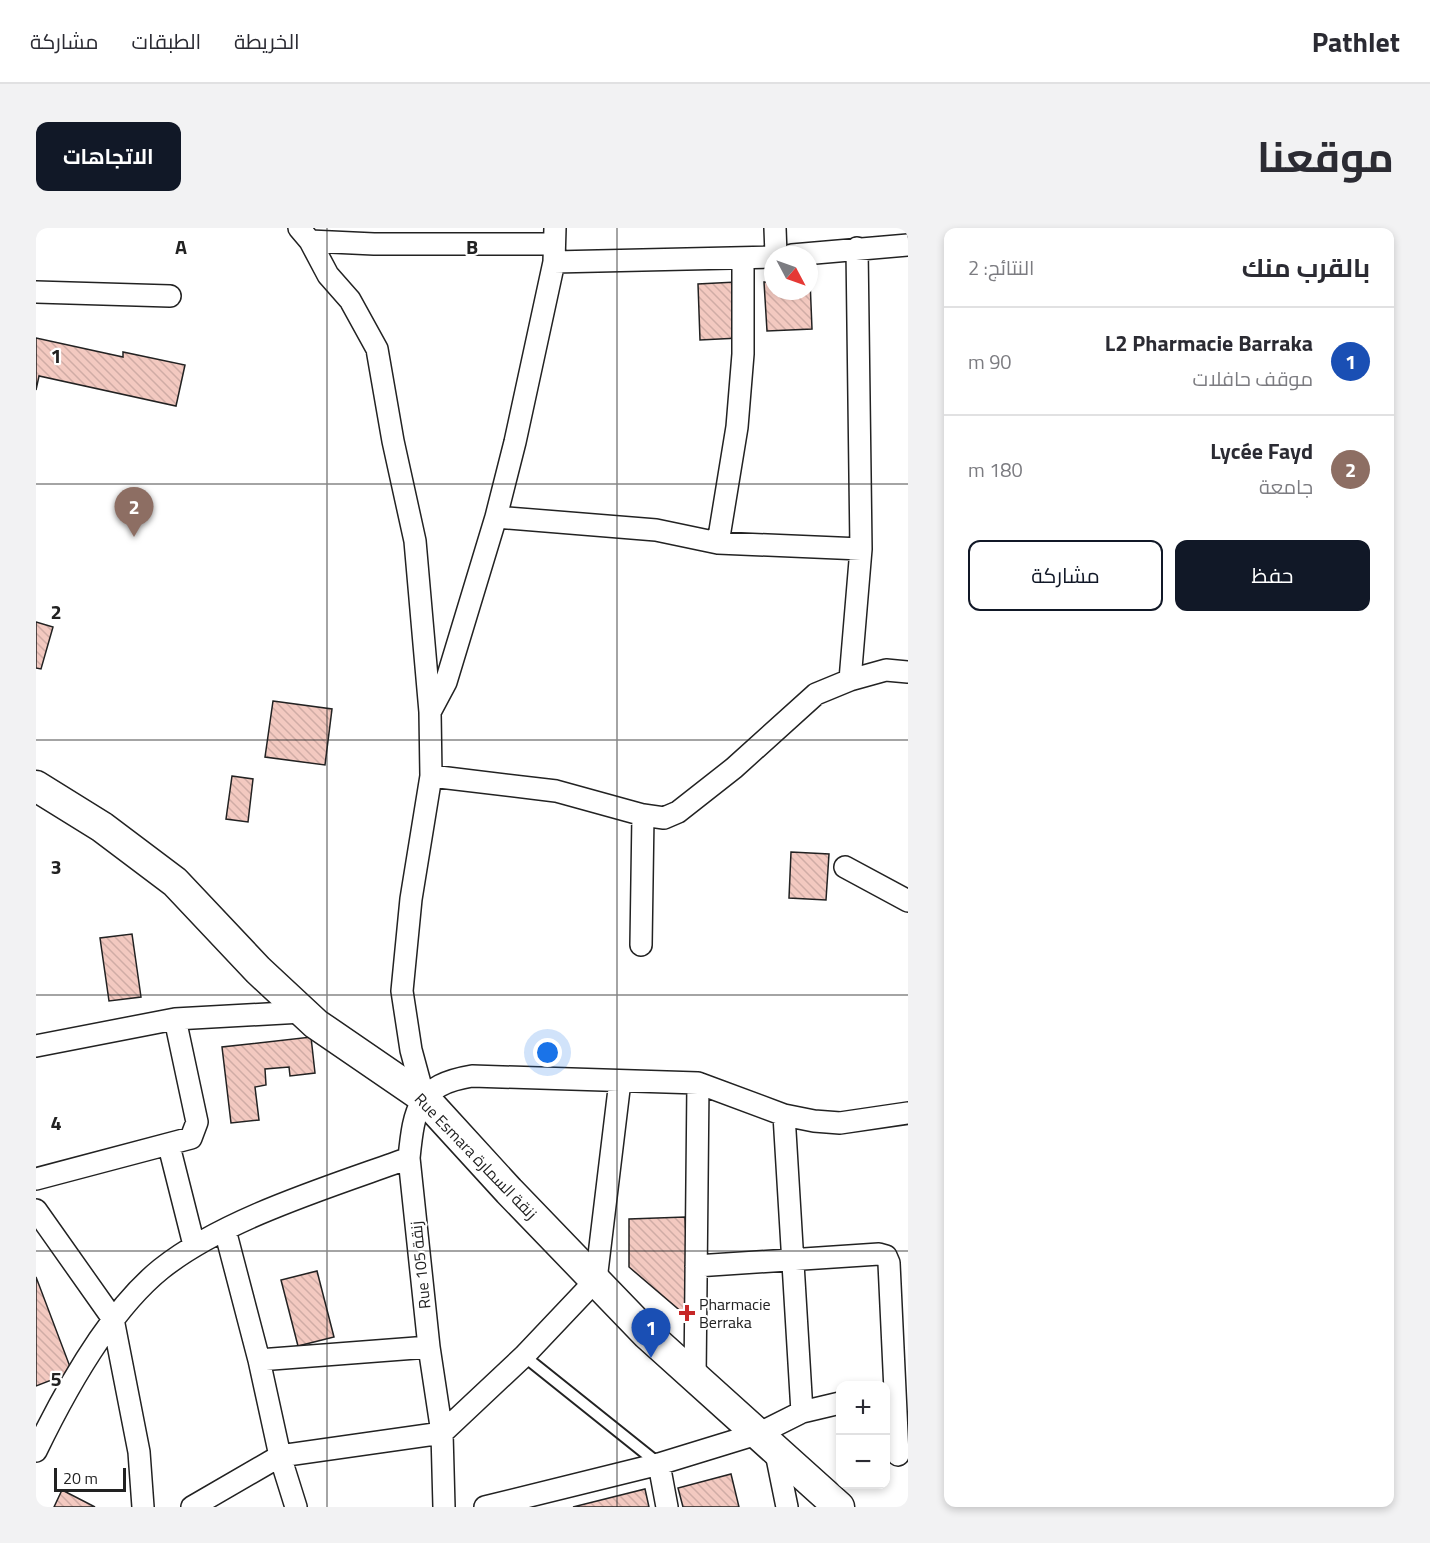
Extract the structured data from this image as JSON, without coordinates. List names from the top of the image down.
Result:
{
  "streets": {
    "street": ["Rue Esmara زنقة السمارة", "Rue 105 زنقة"]
  },
  "crossings": [
    ["Rue Esmara زنقة السمارة", "Rue 105 زنقة"]
  ],
  "places": {
    "health": ["Pharmacie Berraka"]
  },
  "scale_bar": "20 m",
  "north": "bottom right",
  "page": {
    "header": "Pathlet",
    "nav": ["الخريطة", "الطبقات", "مشاركة"],
    "title": "موقعنا",
    "buttons": [
      "الاتجاهات",
      ["حفظ", "مشاركة"]
    ],
    "heading": ["بالقرب منك", "النتائج: 2"],
    "list": [
      {
        "mark": "1",
        "name": "L2 Pharmacie Barraka",
        "note": "موقف حافلات",
        "value": "90 m"
      },
      {
        "mark": "2",
        "name": "Lycée Fayd",
        "note": "جامعة",
        "value": "180 m"
      }
    ],
    "pins": ["2", "1"],
    "map_buttons": ["+", "−"],
    "scale": "20 m"
  },
  "grid": {
    "columns": ["A", "B"],
    "rows": [
      "1",
      "2",
      "3",
      "4",
      "5"
    ]
  }
}
